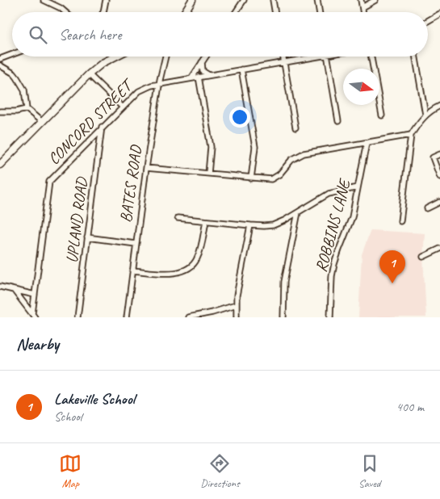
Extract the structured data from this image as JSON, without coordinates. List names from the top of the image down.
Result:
{
  "streets": {
    "street": [
      "CONCORD STREET",
      "BATES ROAD",
      "UPLAND ROAD",
      "ROBBINS LANE"
    ]
  },
  "crossings": [
    ["CONCORD STREET", "BATES ROAD"],
    ["CONCORD STREET", "UPLAND ROAD"]
  ],
  "north": "right",
  "page": {
    "search": "Search here",
    "pins": "1",
    "heading": "Nearby",
    "list": [
      {
        "mark": "1",
        "name": "Lakeville School",
        "note": "School",
        "value": "400 m"
      }
    ],
    "nav": ["Map", "Directions", "Saved"]
  }
}
